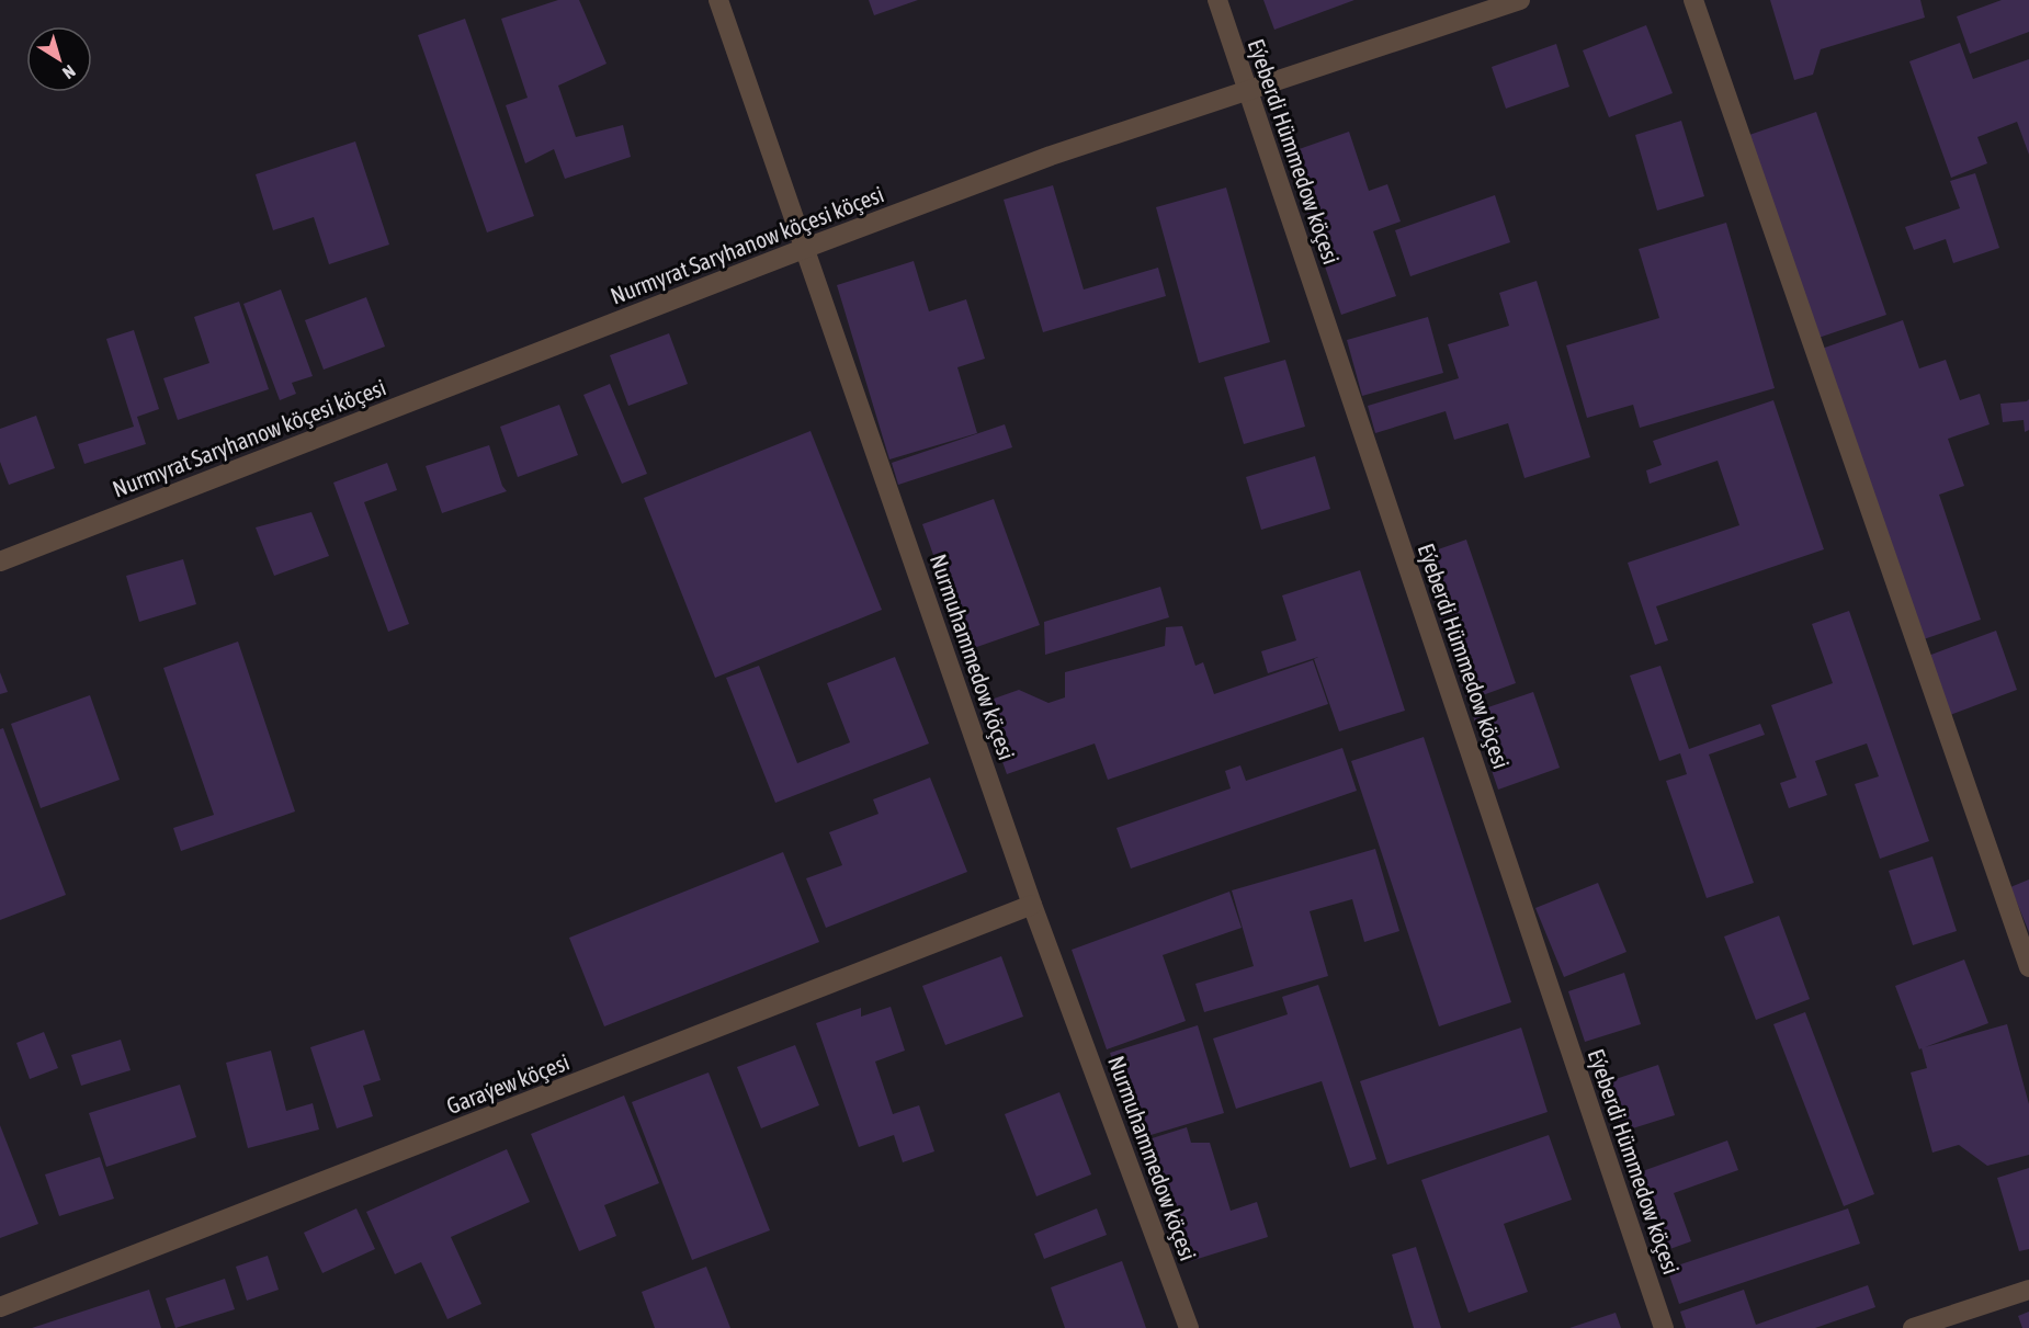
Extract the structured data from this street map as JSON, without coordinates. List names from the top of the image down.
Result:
{
  "streets": {
    "street": [
      "Eýeberdi Hümmedow köçesi",
      "Nurmyrat Saryhanow köçesi köçesi",
      "Nurmuhammedow köçesi",
      "Garaýew köçesi"
    ]
  },
  "crossings": [
    ["Eýeberdi Hümmedow köçesi", "Nurmyrat Saryhanow köçesi köçesi"],
    ["Nurmyrat Saryhanow köçesi köçesi", "Nurmuhammedow köçesi"],
    ["Nurmuhammedow köçesi", "Garaýew köçesi"]
  ],
  "north": "bottom right"
}
